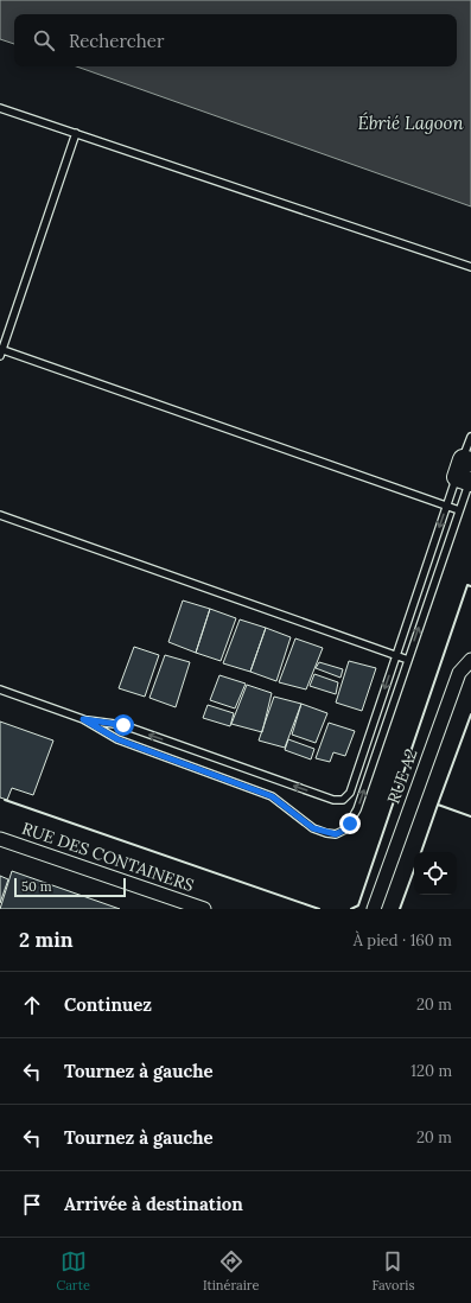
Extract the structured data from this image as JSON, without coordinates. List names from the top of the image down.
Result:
{
  "streets": {
    "street": ["RUE A2", "RUE DES CONTAINERS"]
  },
  "water": ["Ébrié Lagoon"],
  "scale_bar": "50 m",
  "page": {
    "search": "Rechercher",
    "scale": "50 m",
    "heading": ["2 min", "À pied · 160 m"],
    "list": [
      ["Continuez", "20 m"],
      ["Tournez à gauche", "120 m"],
      ["Tournez à gauche", "20 m"],
      "Arrivée à destination"
    ],
    "nav": ["Carte", "Itinéraire", "Favoris"]
  }
}
